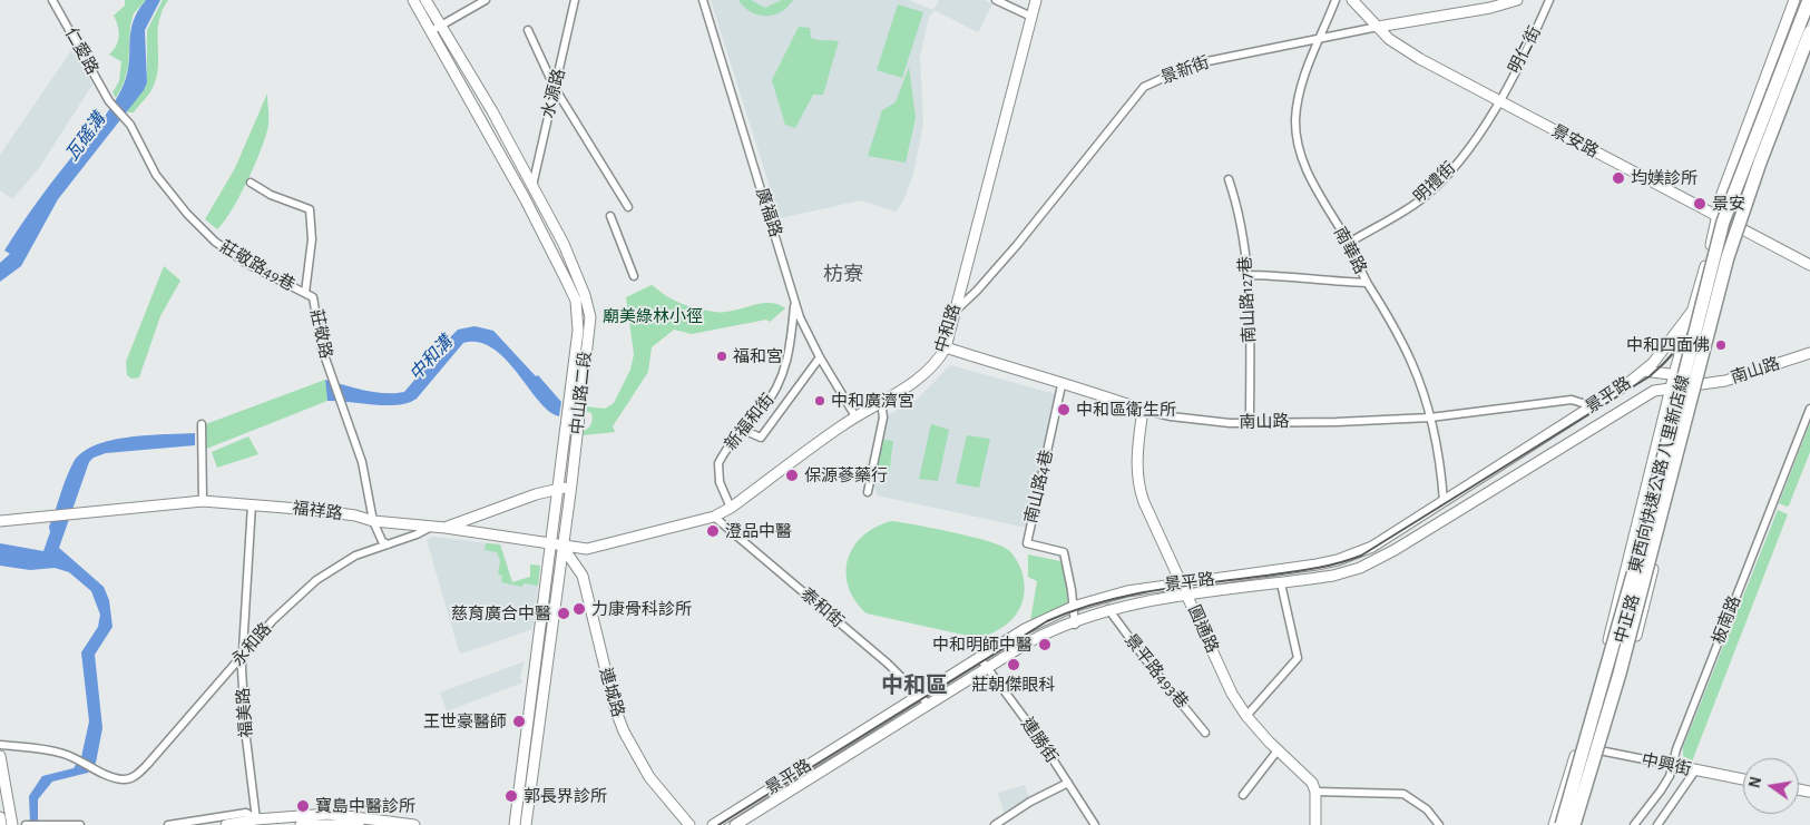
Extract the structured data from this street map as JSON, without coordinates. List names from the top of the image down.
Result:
{
  "streets": {
    "highway": ["東西向快速公路 八里新店線"],
    "main road": [
      "景新街",
      "景安路",
      "中和路",
      "南山路",
      "中山路二段",
      "景平路",
      "福祥路",
      "中正路",
      "圓通路",
      "連城路",
      "中興街"
    ],
    "street": [
      "明仁街",
      "仁愛路",
      "水源路",
      "明禮街",
      "廣福路",
      "南華路",
      "莊敬路49巷",
      "南山路127巷",
      "莊敬路",
      "新福和街",
      "南山路4巷",
      "泰和街",
      "板南路",
      "永和路",
      "景平路493巷",
      "福美路",
      "連勝街"
    ]
  },
  "crossings": [
    ["明仁街", "景安路"],
    ["明仁街", "明禮街"],
    ["仁愛路", "莊敬路49巷"],
    ["景新街", "景安路"],
    ["景新街", "南華路"],
    ["景新街", "中和路"],
    ["水源路", "中山路二段"],
    ["景安路", "明禮街"],
    ["景安路", "東西向快速公路 八里新店線"],
    ["明禮街", "南華路"],
    ["廣福路", "中和路"],
    ["廣福路", "新福和街"],
    ["南華路", "南山路"],
    ["南華路", "景平路"],
    ["莊敬路49巷", "莊敬路"],
    ["南山路127巷", "南山路"],
    ["中和路", "南山路"],
    ["中和路", "中山路二段"],
    ["中和路", "新福和街"],
    ["中和路", "福祥路"],
    ["中和路", "泰和街"],
    ["中和路", "連城路"],
    ["莊敬路", "福祥路"],
    ["莊敬路", "永和路"],
    ["南山路", "景平路"],
    ["南山路", "南山路4巷"],
    ["南山路", "中正路"],
    ["南山路", "圓通路"],
    ["中山路二段", "福祥路"],
    ["中山路二段", "連城路"],
    ["景平路", "南山路4巷"],
    ["景平路", "泰和街"],
    ["景平路", "中正路"],
    ["景平路", "圓通路"],
    ["景平路", "景平路493巷"],
    ["景平路", "連勝街"],
    ["福祥路", "永和路"],
    ["福祥路", "連城路"],
    ["福祥路", "福美路"],
    ["中正路", "中興街"],
    ["板南路", "中興街"],
    ["永和路", "福美路"]
  ],
  "districts": ["枋寮", "中和區"],
  "water": ["瓦磘溝", "中和溝"],
  "parks": ["廟美綠林小徑"],
  "places": [
    "均媄診所",
    "景安",
    "中和四面佛",
    "福和宮",
    "中和廣濟宮",
    "中和區衛生所",
    "保源蔘藥行",
    "澄品中醫",
    "力康骨科診所",
    "慈育廣合中醫",
    "中和明師中醫",
    "莊朝傑眼科",
    "王世豪醫師",
    "郭長界診所",
    "寶島中醫診所"
  ],
  "north": "left"
}
